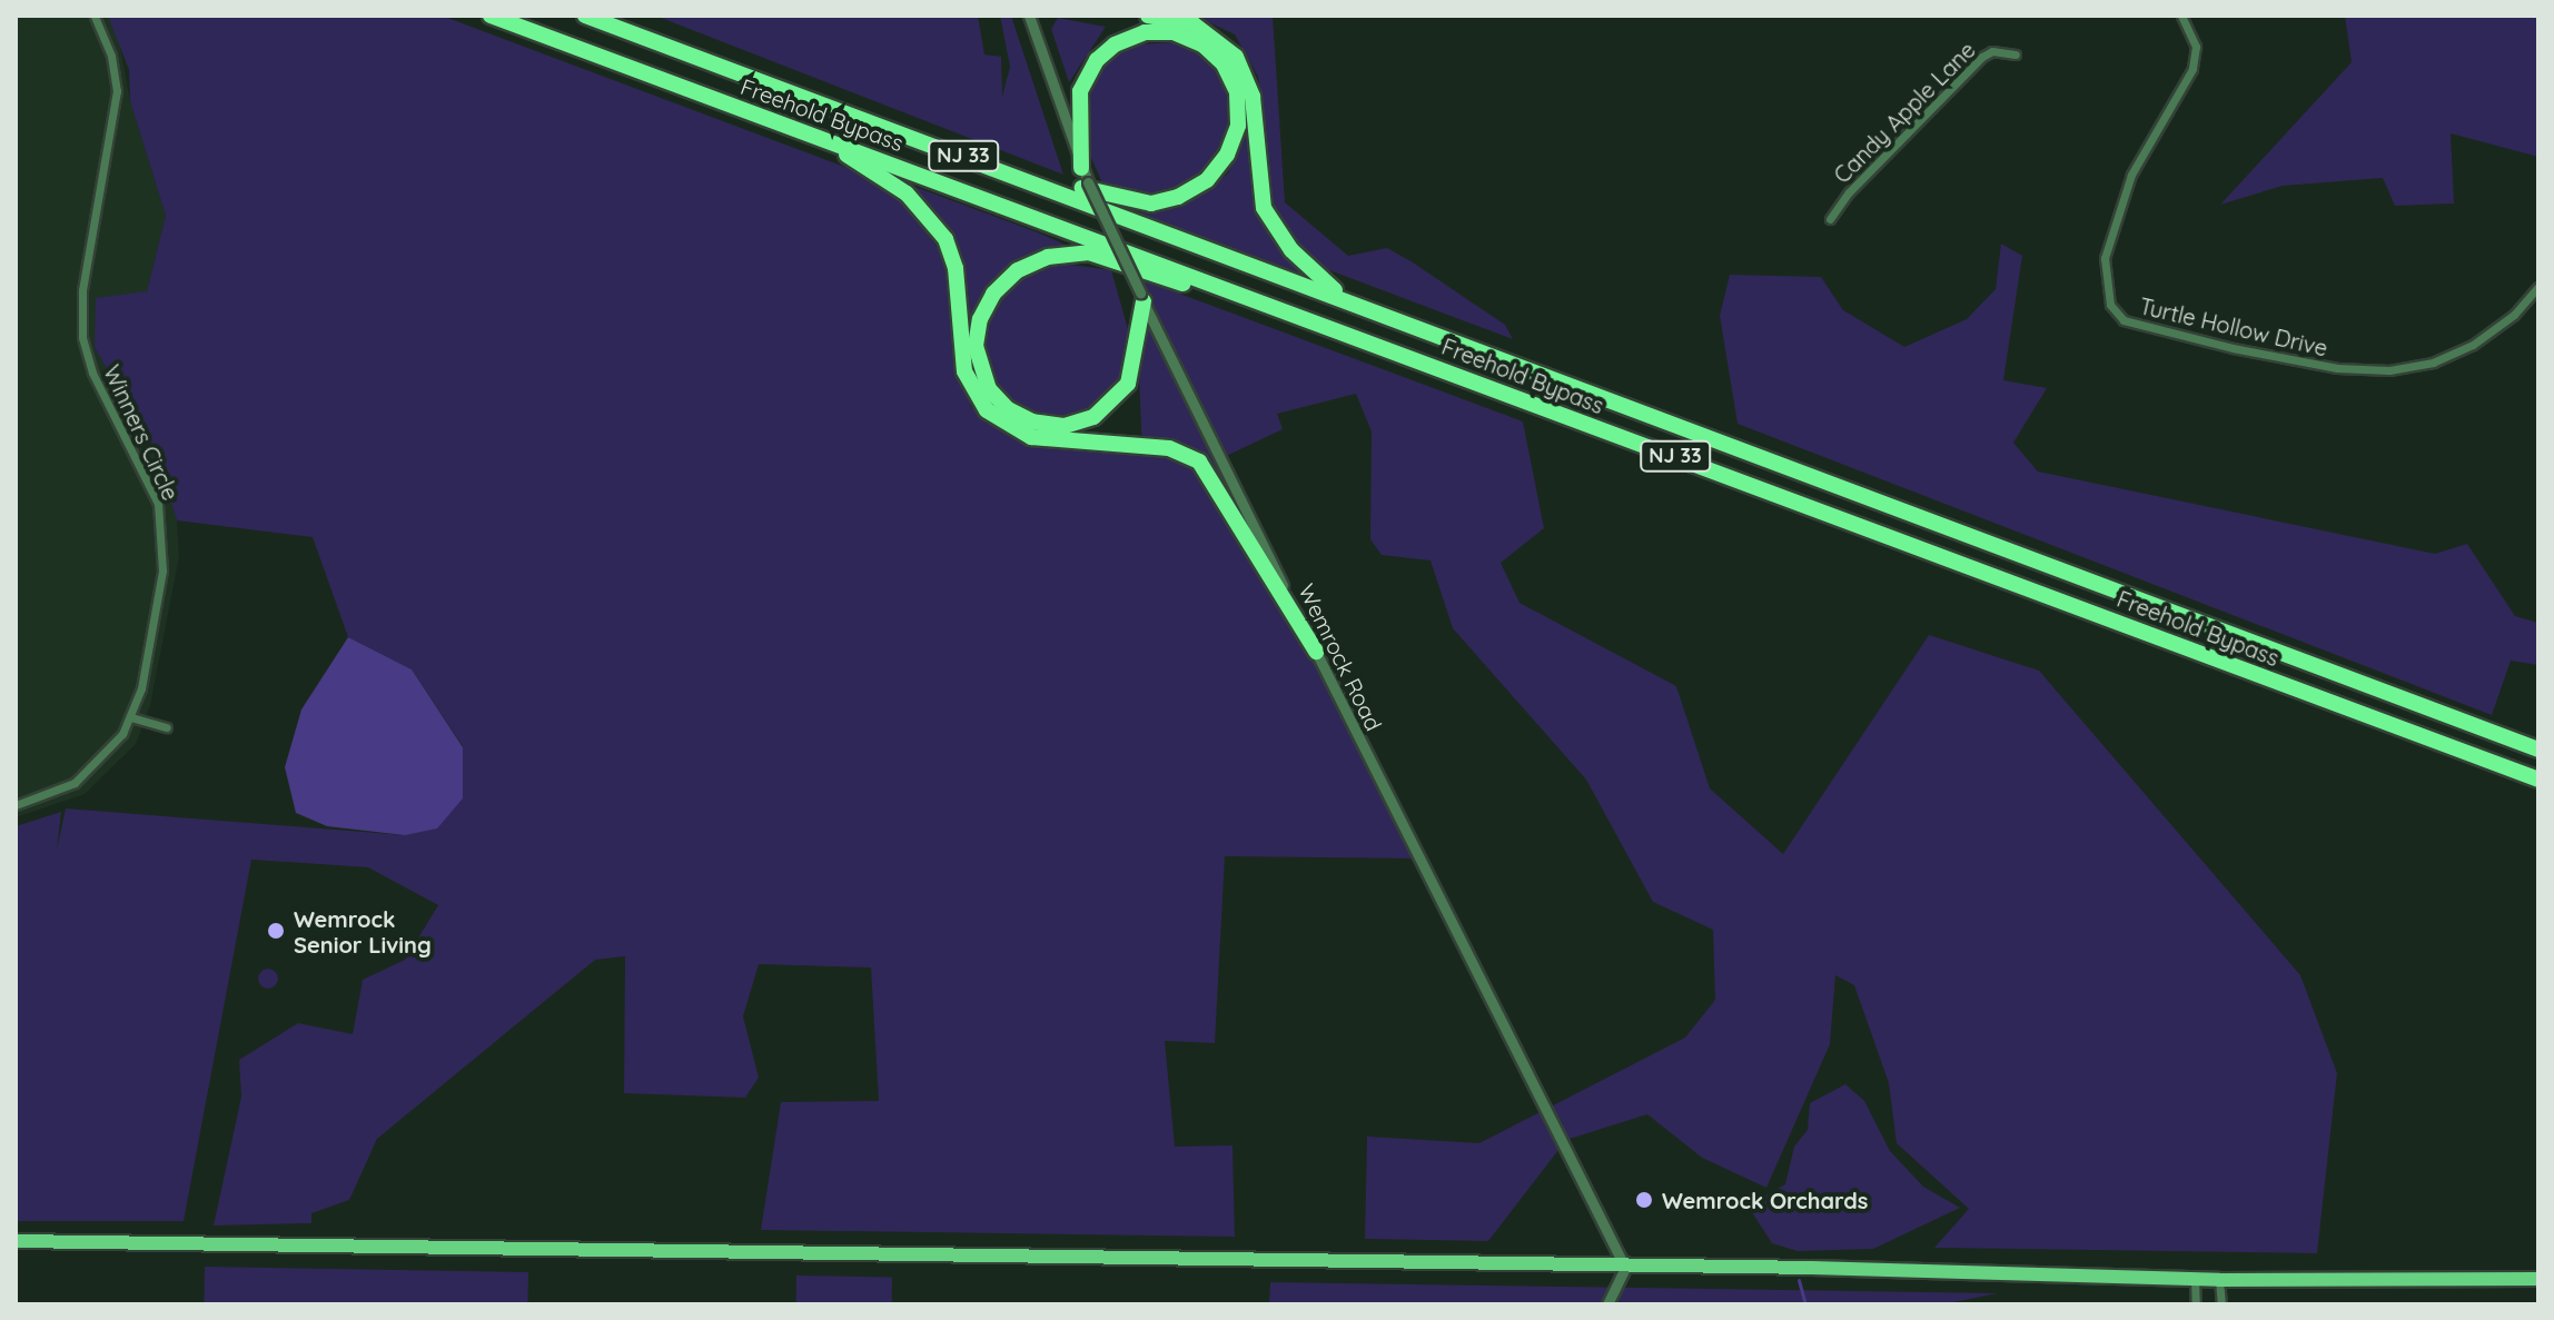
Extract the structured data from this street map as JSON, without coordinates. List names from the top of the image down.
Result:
{
  "streets": {
    "highway": ["Freehold Bypass", "NJ 33"],
    "street": [
      "Candy Apple Lane",
      "Turtle Hollow Drive",
      "Winners Circle",
      "Wemrock Road"
    ]
  },
  "places": ["Wemrock Senior Living", "Wemrock Orchards"]
}
